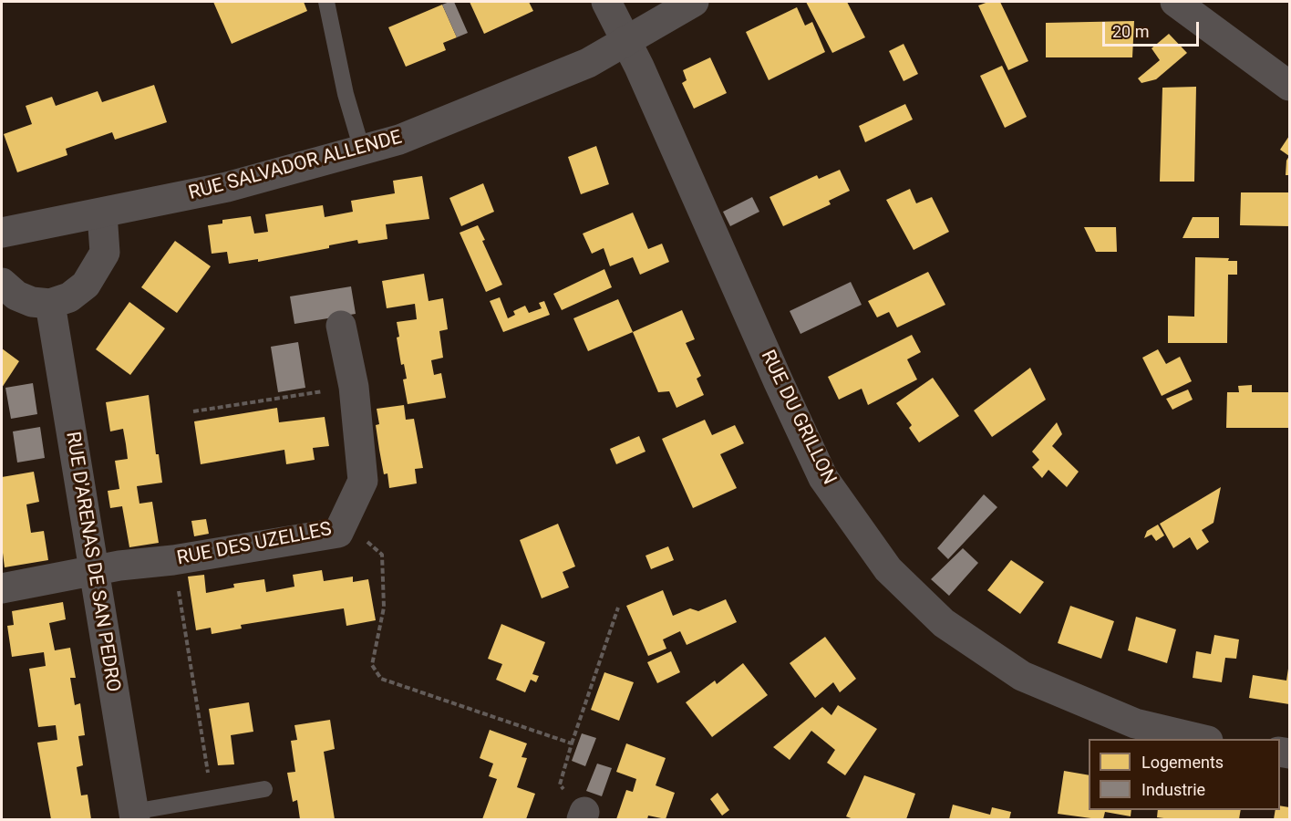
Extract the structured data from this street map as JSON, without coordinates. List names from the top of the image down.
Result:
{
  "streets": {
    "street": [
      "RUE SALVADOR ALLENDE",
      "RUE DU GRILLON",
      "RUE DES UZELLES",
      "RUE D'ARENAS DE SAN PEDRO"
    ]
  },
  "crossings": [
    ["RUE SALVADOR ALLENDE", "RUE DU GRILLON"],
    ["RUE DES UZELLES", "RUE D'ARENAS DE SAN PEDRO"]
  ],
  "legend": ["Logements", "Industrie"],
  "scale_bar": "20 m"
}
